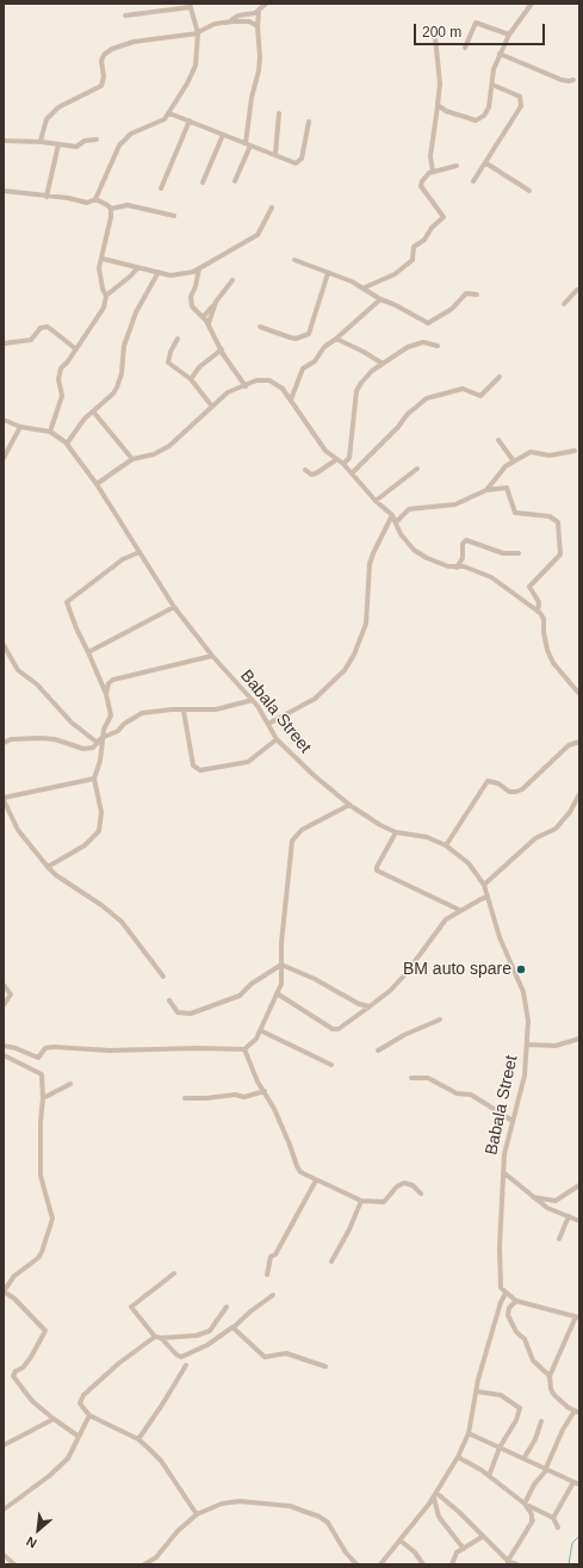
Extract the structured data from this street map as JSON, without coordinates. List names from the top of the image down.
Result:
{
  "streets": {
    "street": ["Babala Street"]
  },
  "places": ["BM auto spare"],
  "scale_bar": "200 m",
  "north": "bottom left"
}
